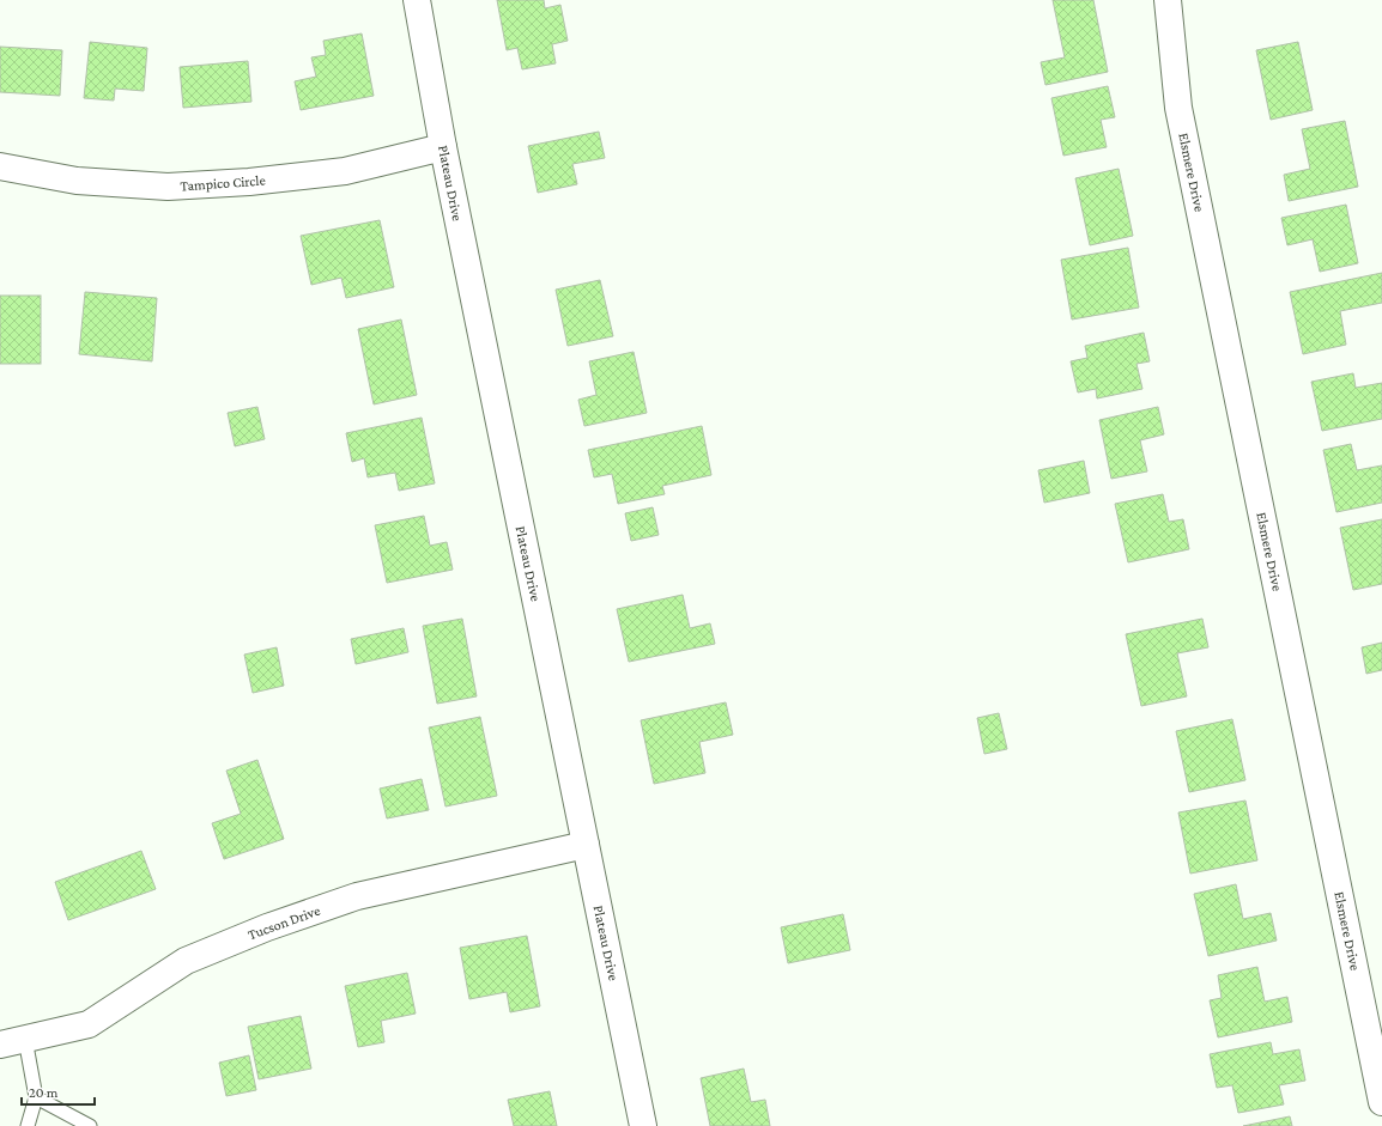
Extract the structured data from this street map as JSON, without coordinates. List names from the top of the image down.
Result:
{
  "streets": {
    "street": [
      "Elsmere Drive",
      "Tampico Circle",
      "Plateau Drive",
      "Tucson Drive"
    ]
  },
  "crossings": [
    ["Tampico Circle", "Plateau Drive"],
    ["Plateau Drive", "Tucson Drive"]
  ],
  "scale_bar": "20 m"
}
